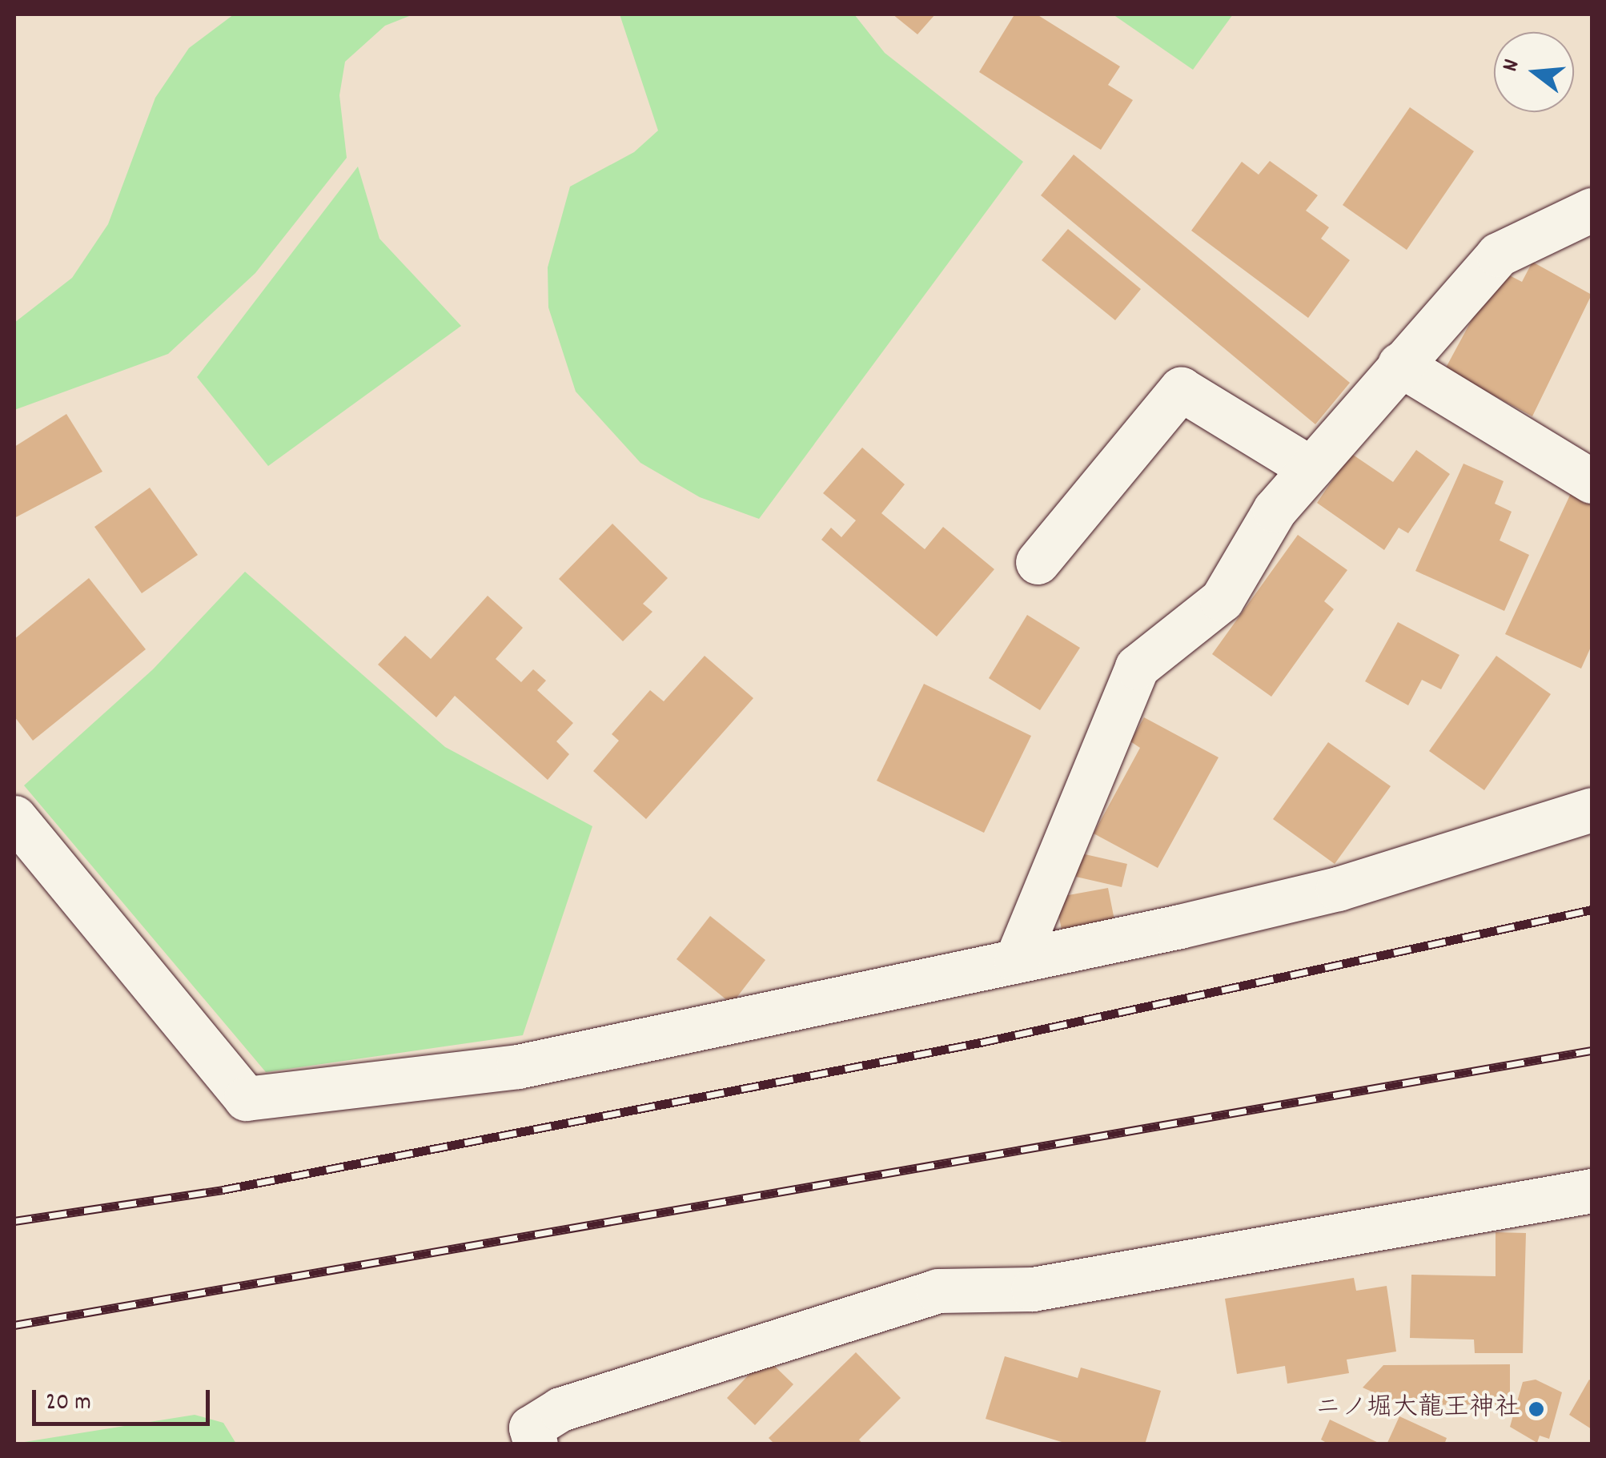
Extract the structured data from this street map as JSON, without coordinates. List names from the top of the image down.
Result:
{
  "places": ["ニノ堀大龍王神社"],
  "scale_bar": "20 m",
  "north": "left"
}
